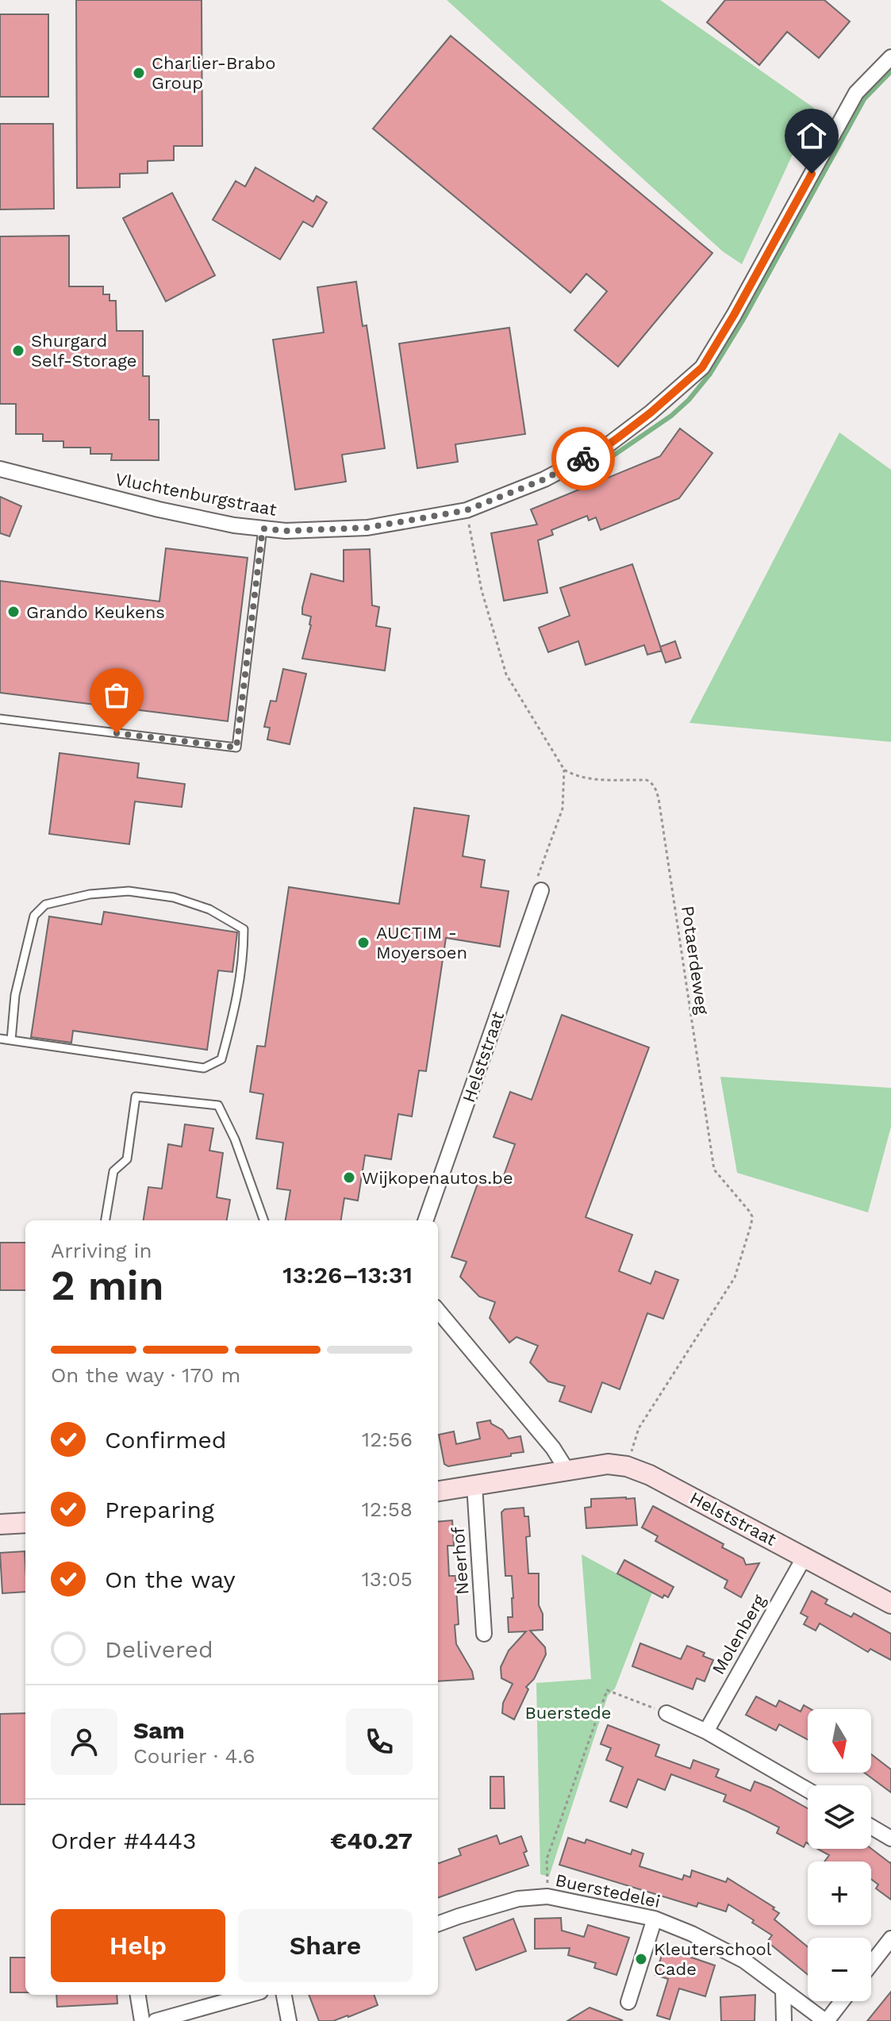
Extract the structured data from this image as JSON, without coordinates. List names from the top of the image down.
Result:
{
  "streets": {
    "street": [
      "Vluchtenburgstraat",
      "Helststraat",
      "Neerhof",
      "Molenberg",
      "Buerstedelei"
    ],
    "path": ["Potaerdeweg"]
  },
  "crossings": [
    ["Potaerdeweg", "Helststraat"],
    ["Helststraat", "Neerhof"],
    ["Helststraat", "Molenberg"]
  ],
  "parks": ["Buerstede"],
  "places": [
    "Charlier-Brabo Group",
    "Shurgard Self-Storage",
    "Grando Keukens",
    "AUCTIM - Moyersoen",
    "Wijkopenautos.be",
    "Kleuterschool Cade"
  ],
  "north": "bottom",
  "page": {
    "heading": ["2 min", "Arriving in", "13:26–13:31"],
    "panel": [
      "Sam",
      "Courier · 4.6",
      "Order #4443",
      "€40.27"
    ],
    "bar": "On the way · 170 m",
    "list": [
      ["Confirmed", "12:56"],
      ["Preparing", "12:58"],
      ["On the way", "13:05"],
      "Delivered"
    ],
    "map_buttons": ["+", "−"],
    "buttons": ["Help", "Share"]
  }
}
